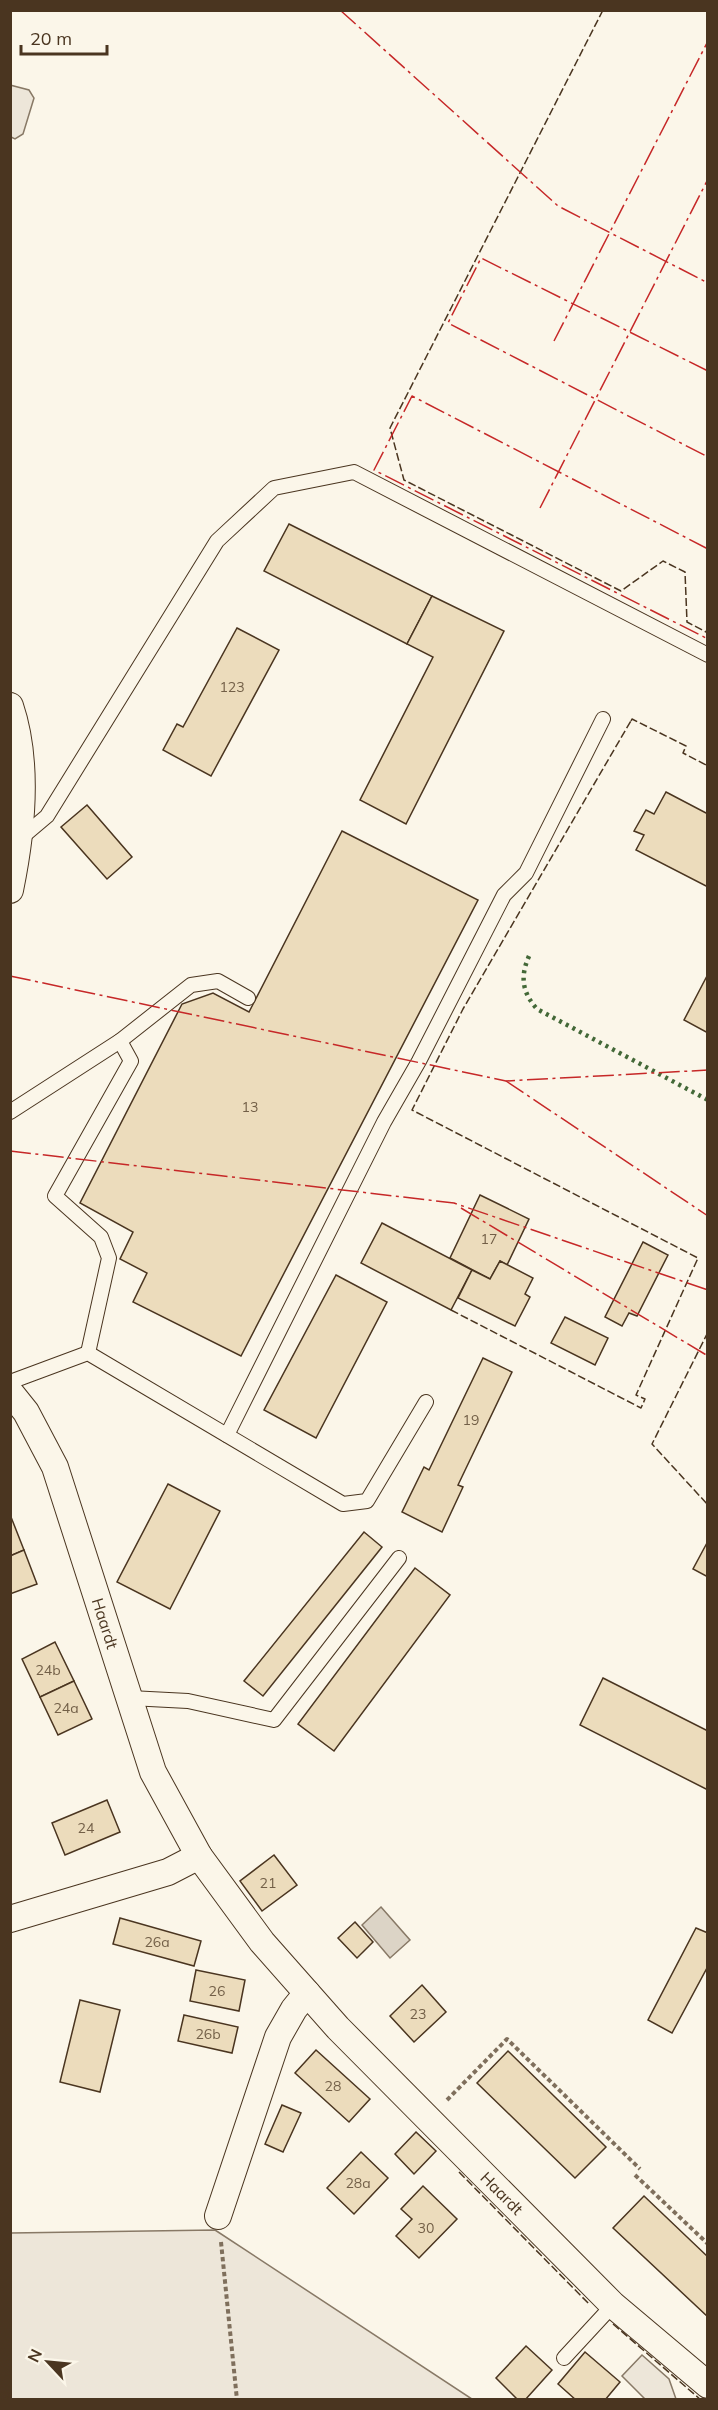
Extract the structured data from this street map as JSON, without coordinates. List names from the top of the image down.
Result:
{
  "streets": {
    "street": ["Haardt"]
  },
  "house_numbers": [
    "123",
    "13",
    "17",
    "19",
    "24b",
    "24a",
    "24",
    "21",
    "26a",
    "26",
    "23",
    "26b",
    "28",
    "28a",
    "30"
  ],
  "scale_bar": "20 m",
  "north": "top left"
}
